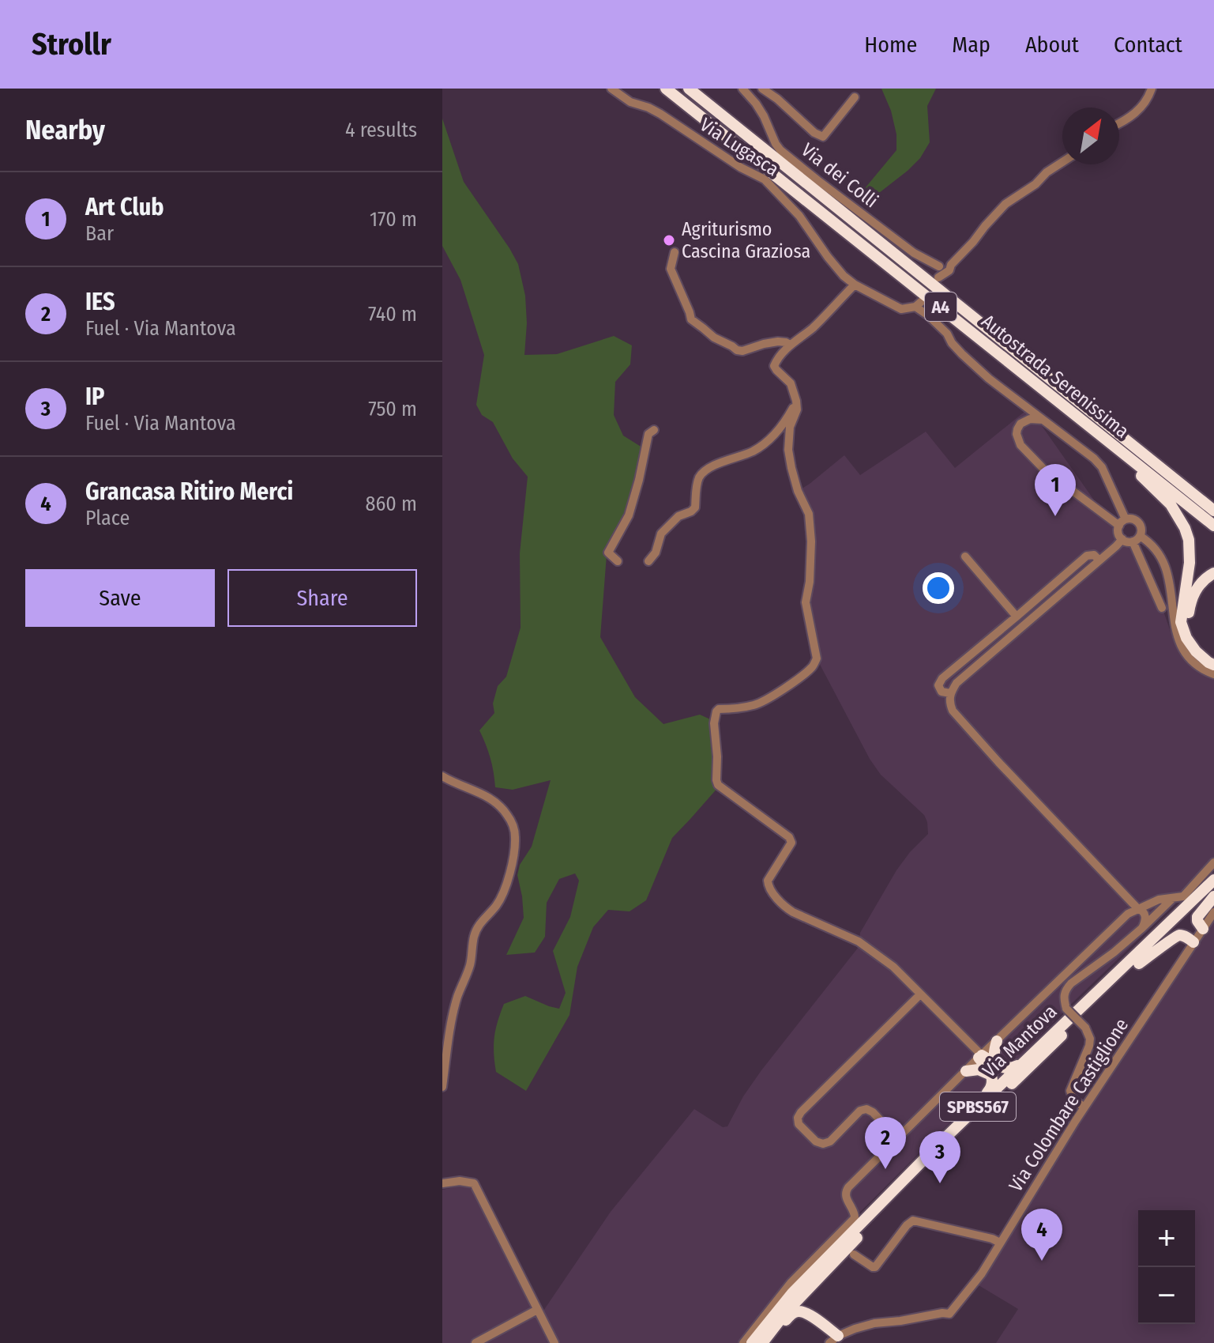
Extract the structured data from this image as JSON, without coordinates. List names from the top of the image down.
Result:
{
  "streets": {
    "highway": [
      "A4",
      "Autostrada Serenissima",
      "Via Mantova",
      "SPBS567"
    ],
    "street": ["Via Lugasca", "Via dei Colli", "Via Colombare Castiglione"]
  },
  "places": ["Agriturismo Cascina Graziosa"],
  "north": "top right",
  "page": {
    "header": "Strollr",
    "nav": [
      "Home",
      "Map",
      "About",
      "Contact"
    ],
    "heading": ["Nearby", "4 results"],
    "list": [
      {
        "mark": "1",
        "name": "Art Club",
        "note": "Bar",
        "value": "170 m"
      },
      {
        "mark": "2",
        "name": "IES",
        "note": "Fuel · Via Mantova",
        "value": "740 m"
      },
      {
        "mark": "3",
        "name": "IP",
        "note": "Fuel · Via Mantova",
        "value": "750 m"
      },
      {
        "mark": "4",
        "name": "Grancasa Ritiro Merci",
        "note": "Place",
        "value": "860 m"
      }
    ],
    "pins": [
      "1",
      "2",
      "3",
      "4"
    ],
    "buttons": ["Save", "Share"],
    "map_buttons": ["+", "−"]
  }
}
